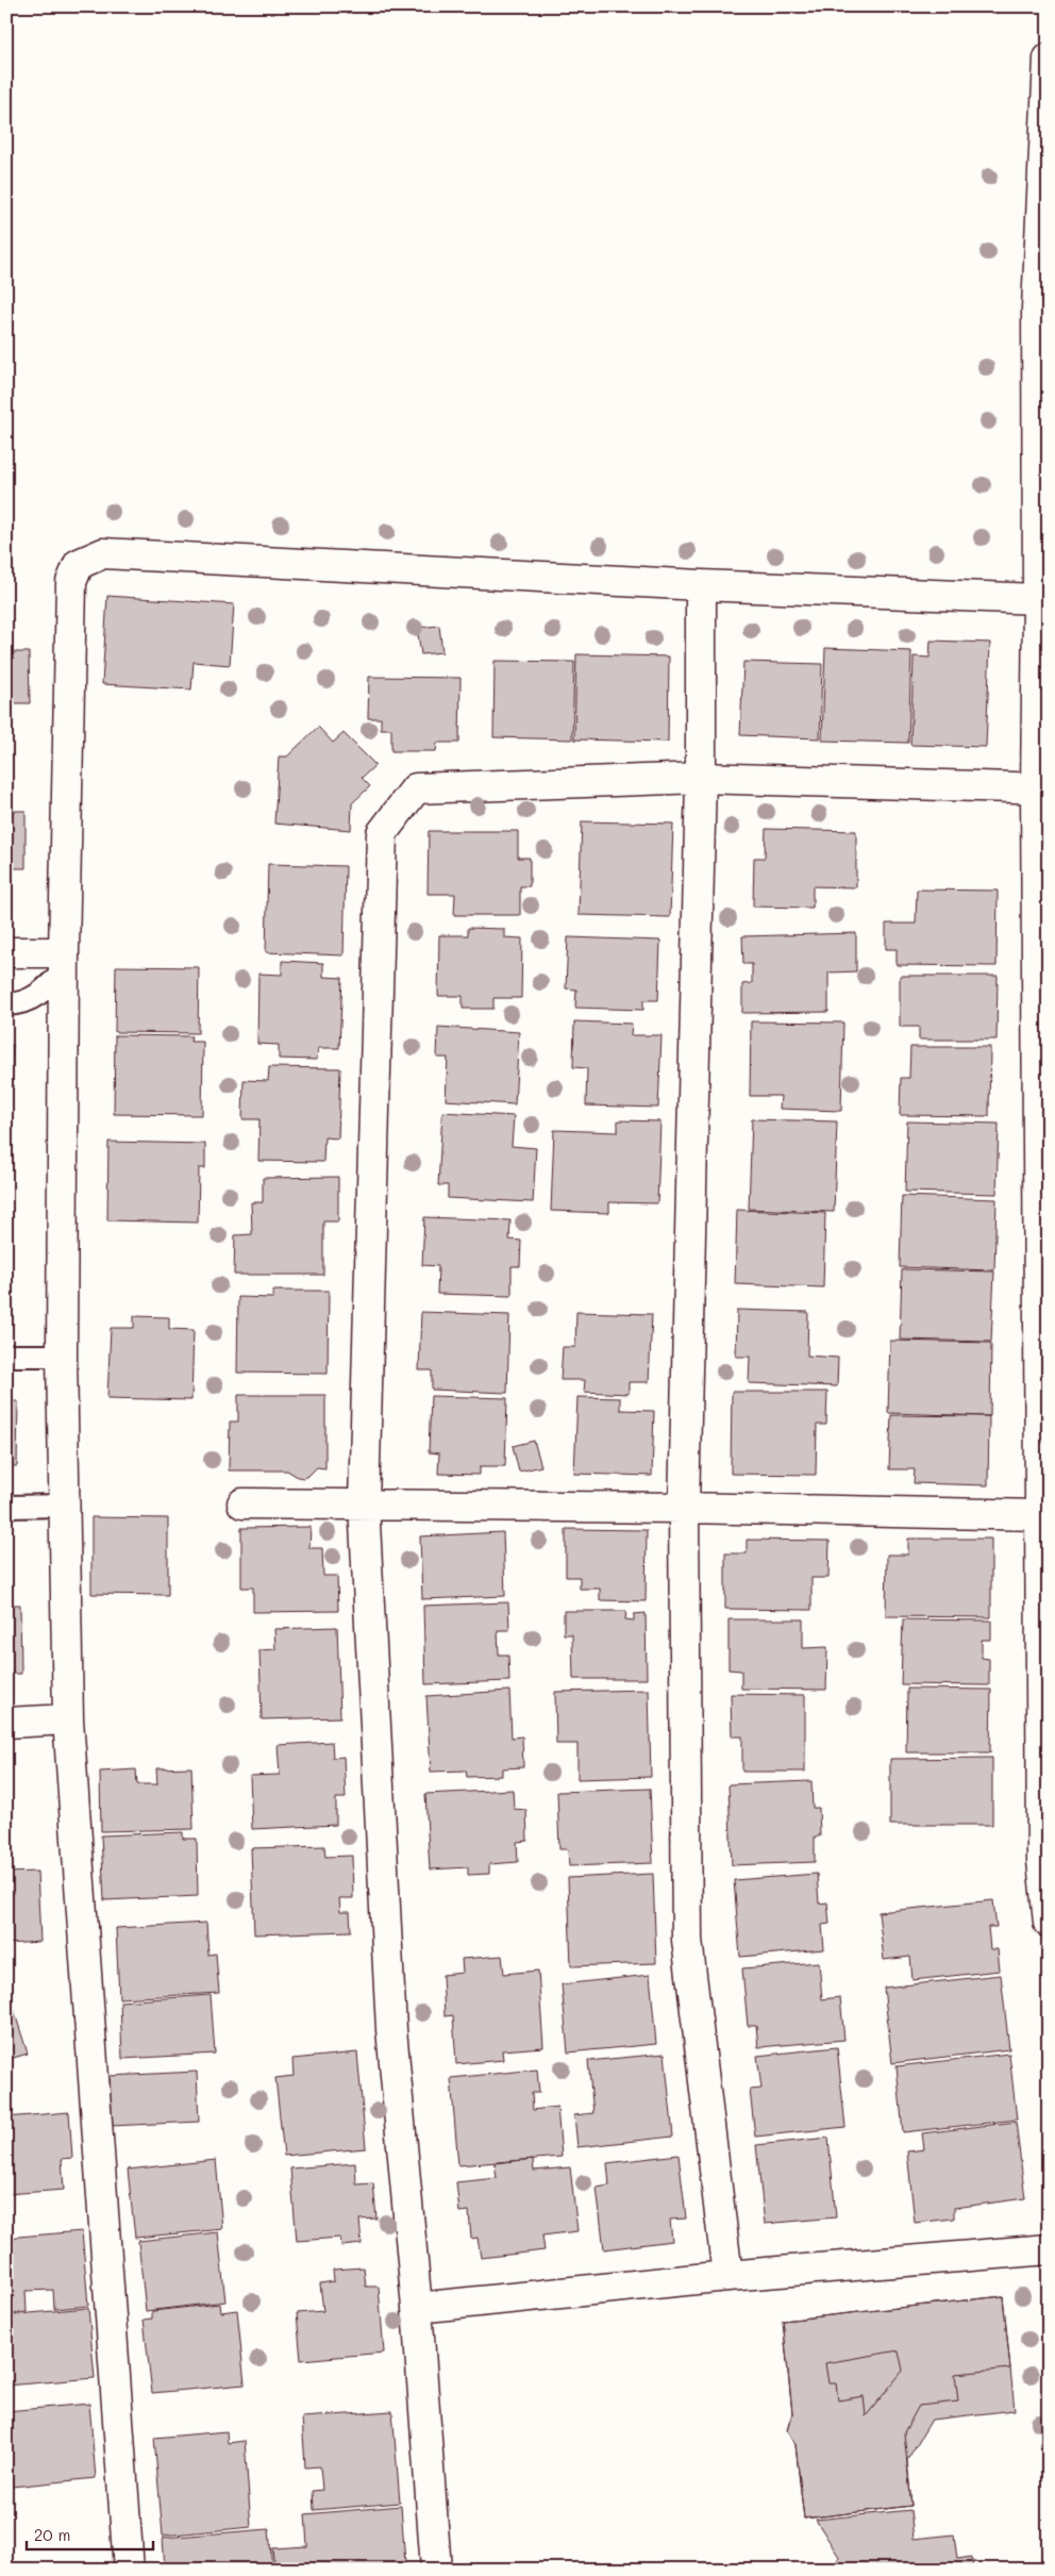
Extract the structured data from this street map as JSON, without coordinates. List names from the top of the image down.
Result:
{
  "scale_bar": "20 m"
}
